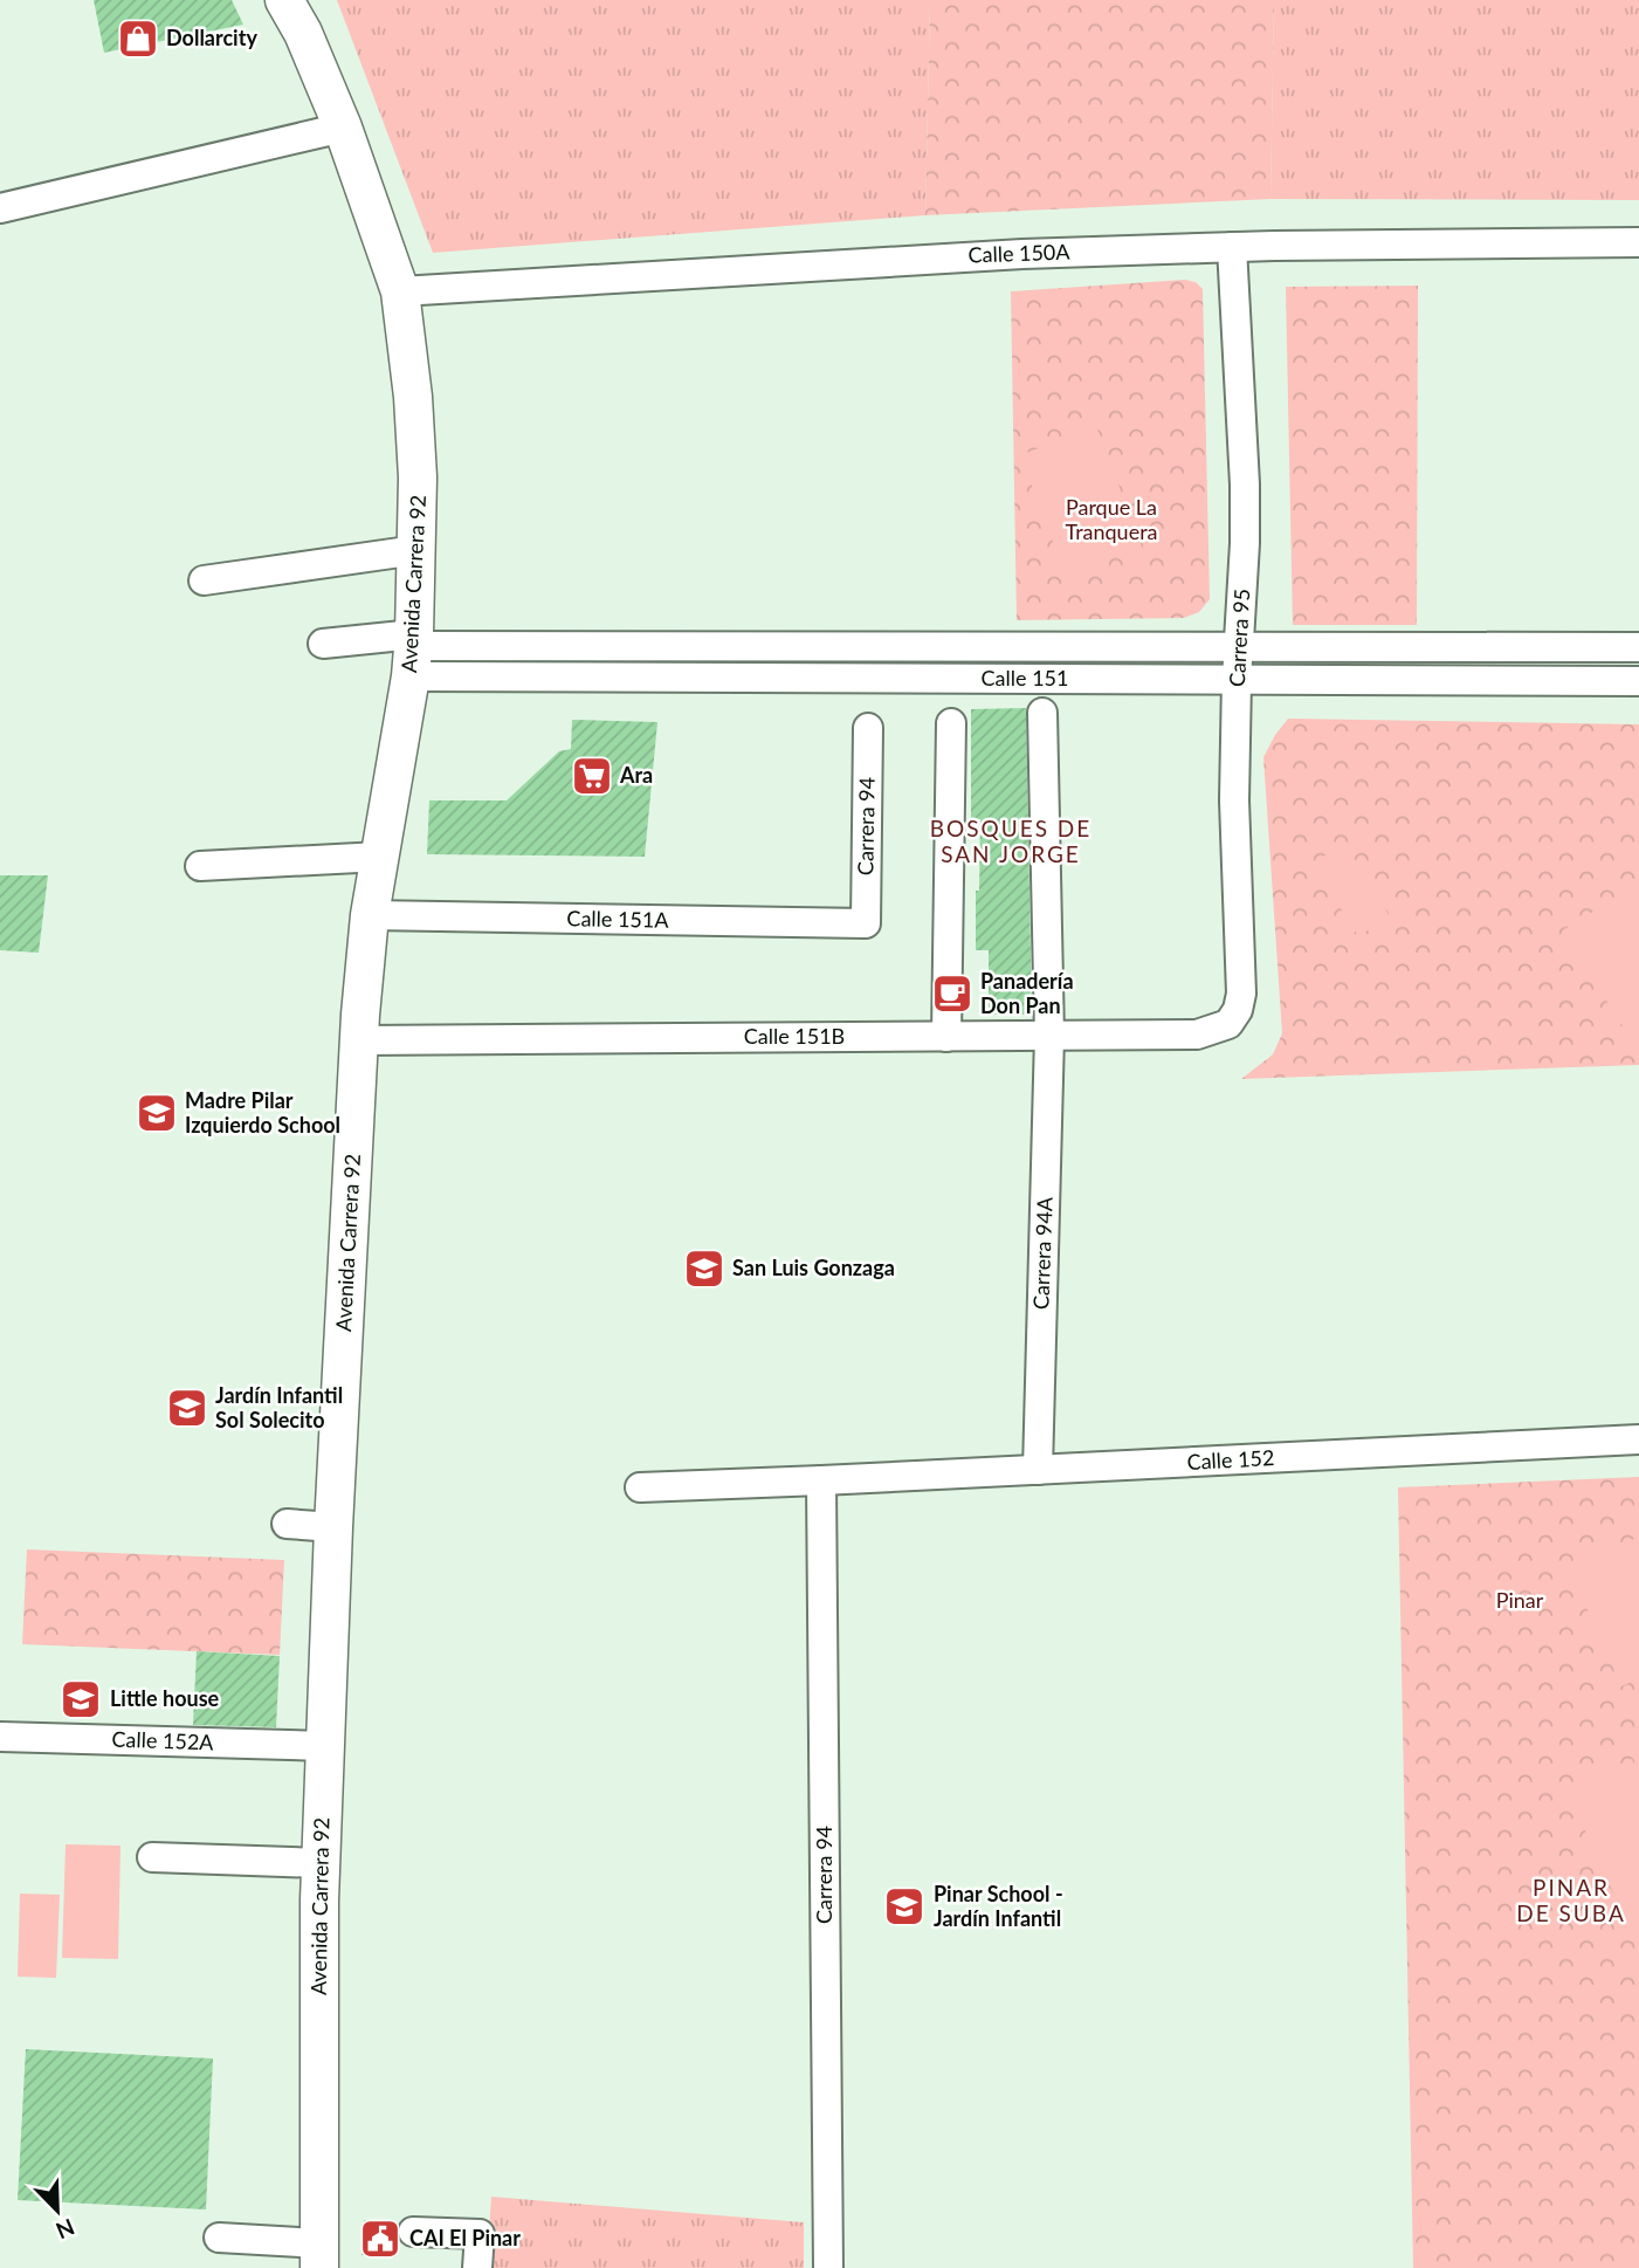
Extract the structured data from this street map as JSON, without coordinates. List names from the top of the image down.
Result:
{
  "streets": {
    "main road": ["Avenida Carrera 92"],
    "street": [
      "Calle 150A",
      "Carrera 95",
      "Calle 151",
      "Carrera 94",
      "Calle 151A",
      "Calle 151B",
      "Carrera 94A",
      "Calle 152",
      "Calle 152A"
    ]
  },
  "crossings": [
    ["Calle 150A", "Avenida Carrera 92"],
    ["Calle 150A", "Carrera 95"],
    ["Avenida Carrera 92", "Calle 151"],
    ["Avenida Carrera 92", "Calle 151A"],
    ["Avenida Carrera 92", "Calle 151B"],
    ["Avenida Carrera 92", "Calle 152A"],
    ["Carrera 95", "Calle 151"],
    ["Carrera 95", "Calle 151B"],
    ["Carrera 94", "Calle 151A"],
    ["Carrera 94", "Calle 152"],
    ["Calle 151B", "Carrera 94A"],
    ["Carrera 94A", "Calle 152"]
  ],
  "districts": ["BOSQUES DE SAN JORGE", "PINAR DE SUBA"],
  "parks": ["Parque La Tranquera", "Pinar"],
  "places": {
    "shop": ["Dollarcity"],
    "supermarket": ["Ara"],
    "cafe": ["Panadería Don Pan"],
    "school or university": [
      "Madre Pilar Izquierdo School",
      "San Luis Gonzaga",
      "Jardín Infantil Sol Solecito",
      "Little house",
      "Pinar School - Jardín Infantil"
    ],
    "public building": ["CAI El Pinar"]
  },
  "north": "bottom right"
}
